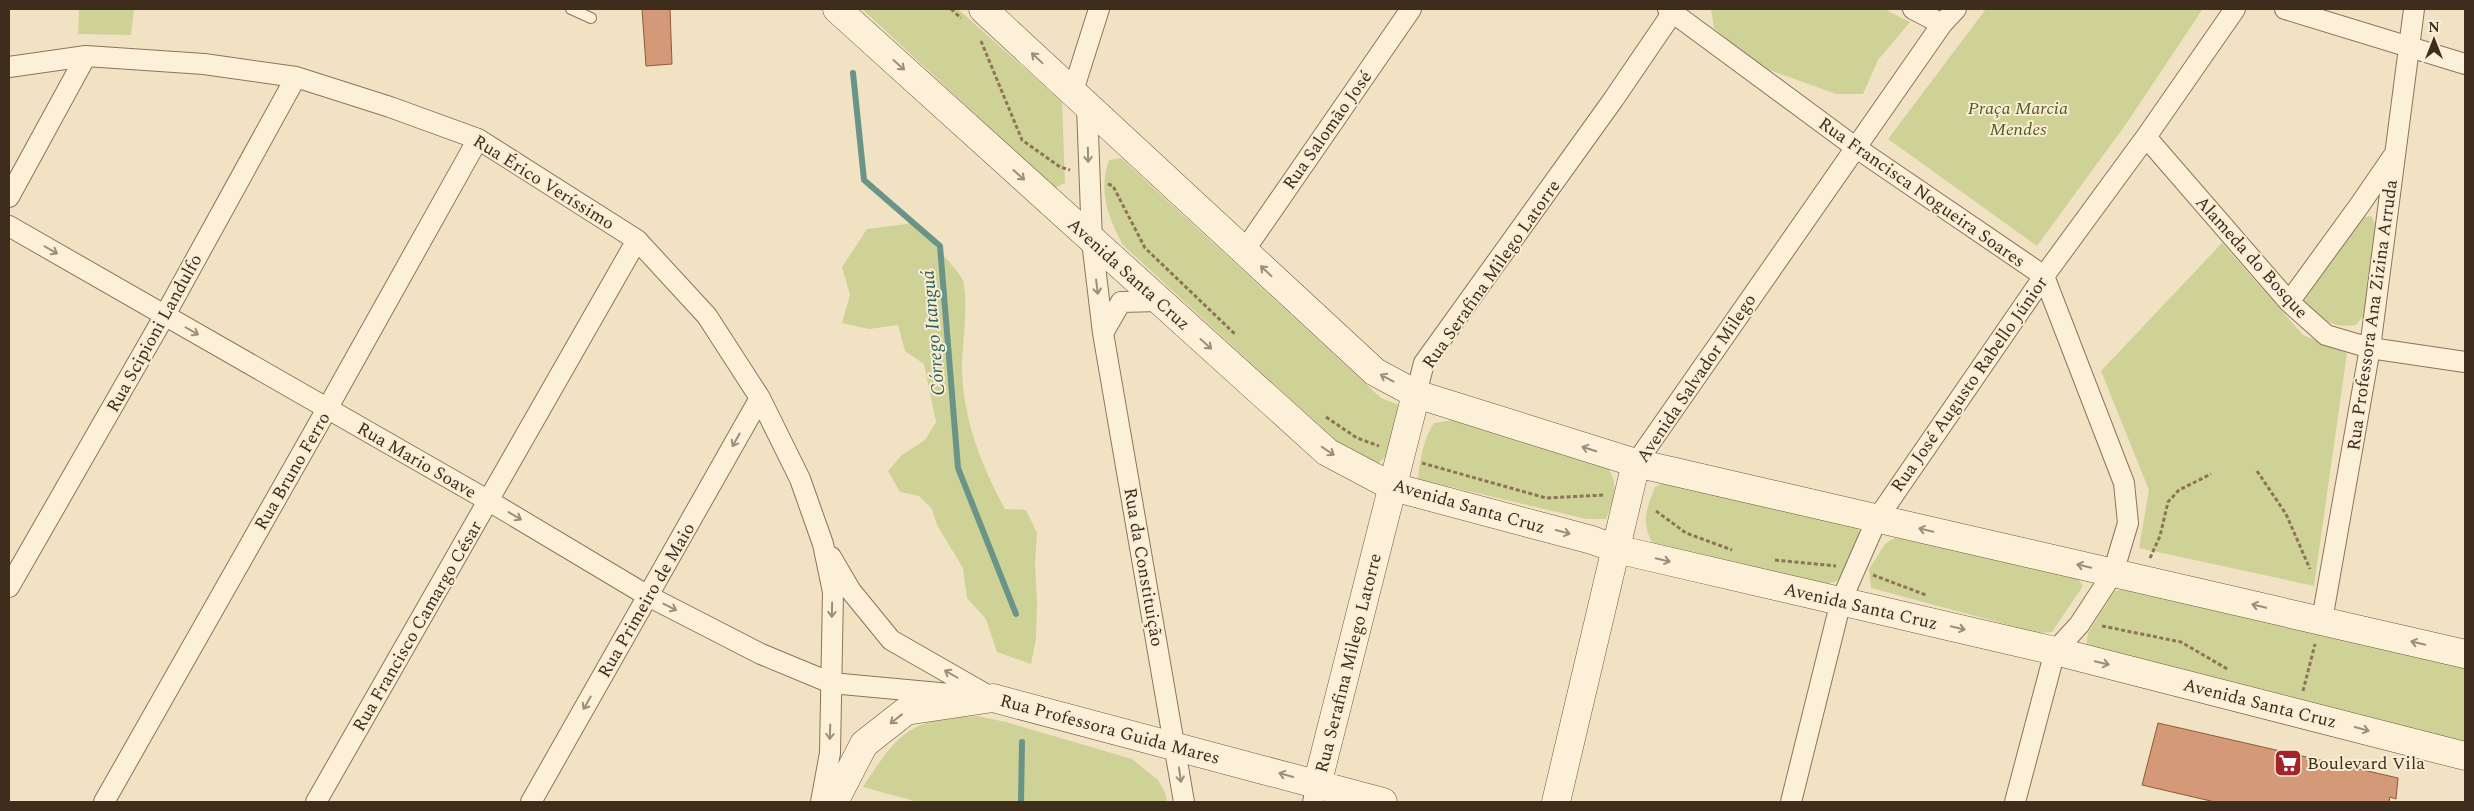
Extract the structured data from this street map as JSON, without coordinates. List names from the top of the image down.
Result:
{
  "streets": {
    "main road": [
      "Avenida Santa Cruz",
      "Rua Serafina Milego Latorre",
      "Avenida Salvador Milego",
      "Rua Professora Guida Mares"
    ],
    "street": [
      "Rua Salomão José",
      "Rua Érico Veríssimo",
      "Rua Francisca Nogueira Soares",
      "Alameda do Bosque",
      "Rua Professora Ana Zizina Arruda",
      "Rua Scipioni Landulfo",
      "Rua José Augusto Rabello Júnior",
      "Rua Mario Soave",
      "Rua Bruno Ferro",
      "Rua da Constituição",
      "Rua Primeiro de Maio",
      "Rua Francisco Camargo César"
    ]
  },
  "crossings": [
    ["Rua Érico Veríssimo", "Rua Scipioni Landulfo"],
    ["Rua Érico Veríssimo", "Rua Mario Soave"],
    ["Rua Érico Veríssimo", "Rua Bruno Ferro"],
    ["Rua Érico Veríssimo", "Rua Primeiro de Maio"],
    ["Rua Érico Veríssimo", "Rua Francisco Camargo César"],
    ["Rua Érico Veríssimo", "Rua Professora Guida Mares"],
    ["Rua Francisca Nogueira Soares", "Rua Serafina Milego Latorre"],
    ["Rua Francisca Nogueira Soares", "Avenida Salvador Milego"],
    ["Rua Francisca Nogueira Soares", "Rua José Augusto Rabello Júnior"],
    ["Alameda do Bosque", "Rua Professora Ana Zizina Arruda"],
    ["Alameda do Bosque", "Rua José Augusto Rabello Júnior"],
    ["Avenida Santa Cruz", "Rua Serafina Milego Latorre"],
    ["Avenida Santa Cruz", "Avenida Salvador Milego"],
    ["Avenida Santa Cruz", "Rua José Augusto Rabello Júnior"],
    ["Avenida Santa Cruz", "Rua da Constituição"],
    ["Rua Serafina Milego Latorre", "Rua Professora Guida Mares"],
    ["Rua Scipioni Landulfo", "Rua Mario Soave"],
    ["Rua Mario Soave", "Rua Bruno Ferro"],
    ["Rua Mario Soave", "Rua Primeiro de Maio"],
    ["Rua Mario Soave", "Rua Francisco Camargo César"],
    ["Rua Mario Soave", "Rua Professora Guida Mares"],
    ["Rua da Constituição", "Rua Professora Guida Mares"]
  ],
  "one_way": ["Rua Mario Soave", "Rua Primeiro de Maio"],
  "water": ["Córrego Itanguá"],
  "parks": ["Praça Marcia Mendes"],
  "places": {
    "supermarket": ["Boulevard Vila"]
  },
  "north": "top"
}
